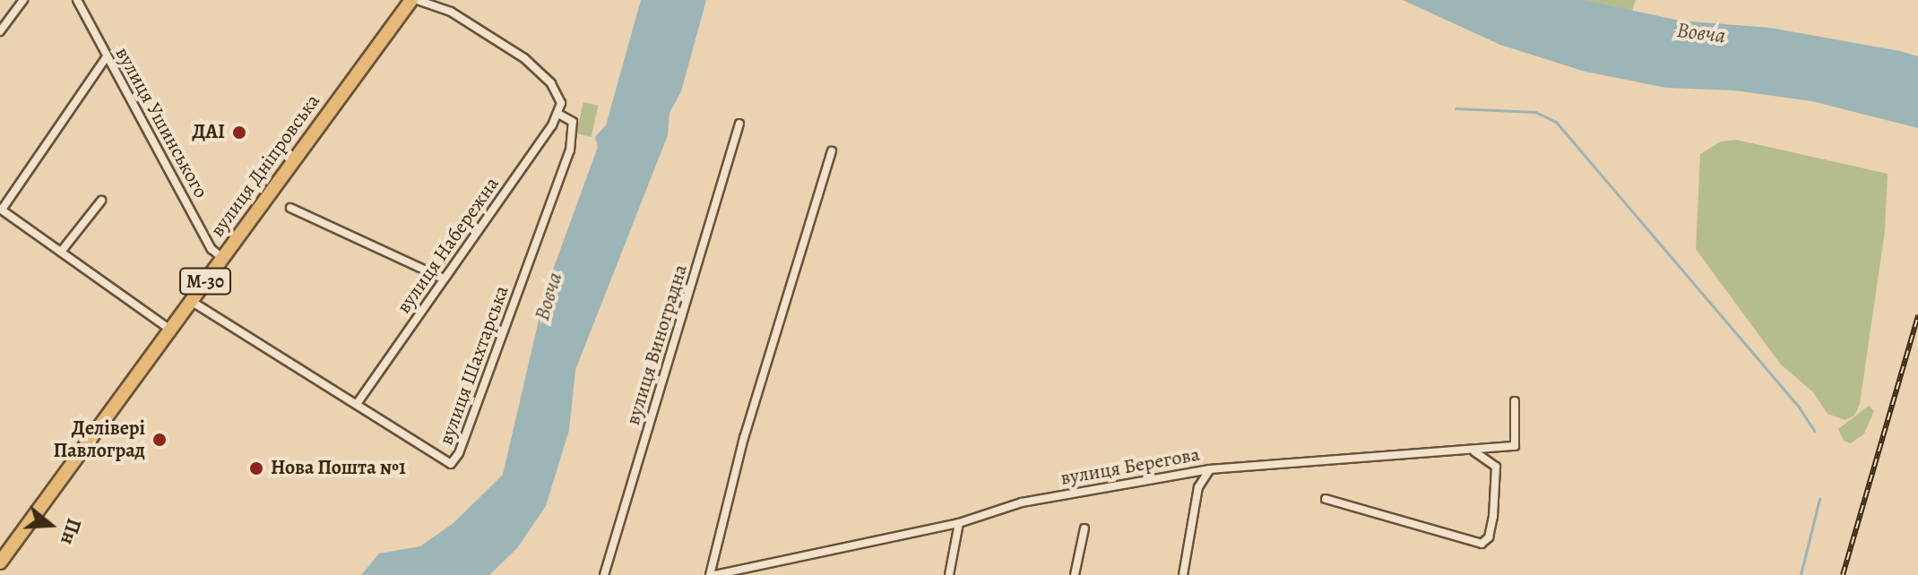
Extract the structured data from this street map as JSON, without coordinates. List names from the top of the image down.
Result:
{
  "streets": {
    "highway": ["вулиця Дніпровська", "М-30"],
    "street": [
      "вулиця Ушинського",
      "вулиця Набережна",
      "вулиця Виноградна",
      "вулиця Шахтарська",
      "вулиця Берегова"
    ]
  },
  "crossings": [
    ["вулиця Ушинського", "вулиця Дніпровська"],
    ["вулиця Дніпровська", "вулиця Шахтарська"],
    ["вулиця Набережна", "вулиця Шахтарська"]
  ],
  "water": ["Вовча"],
  "places": ["ДАІ", "Делівері Павлоград", "Нова Пошта №1"],
  "north": "right"
}
